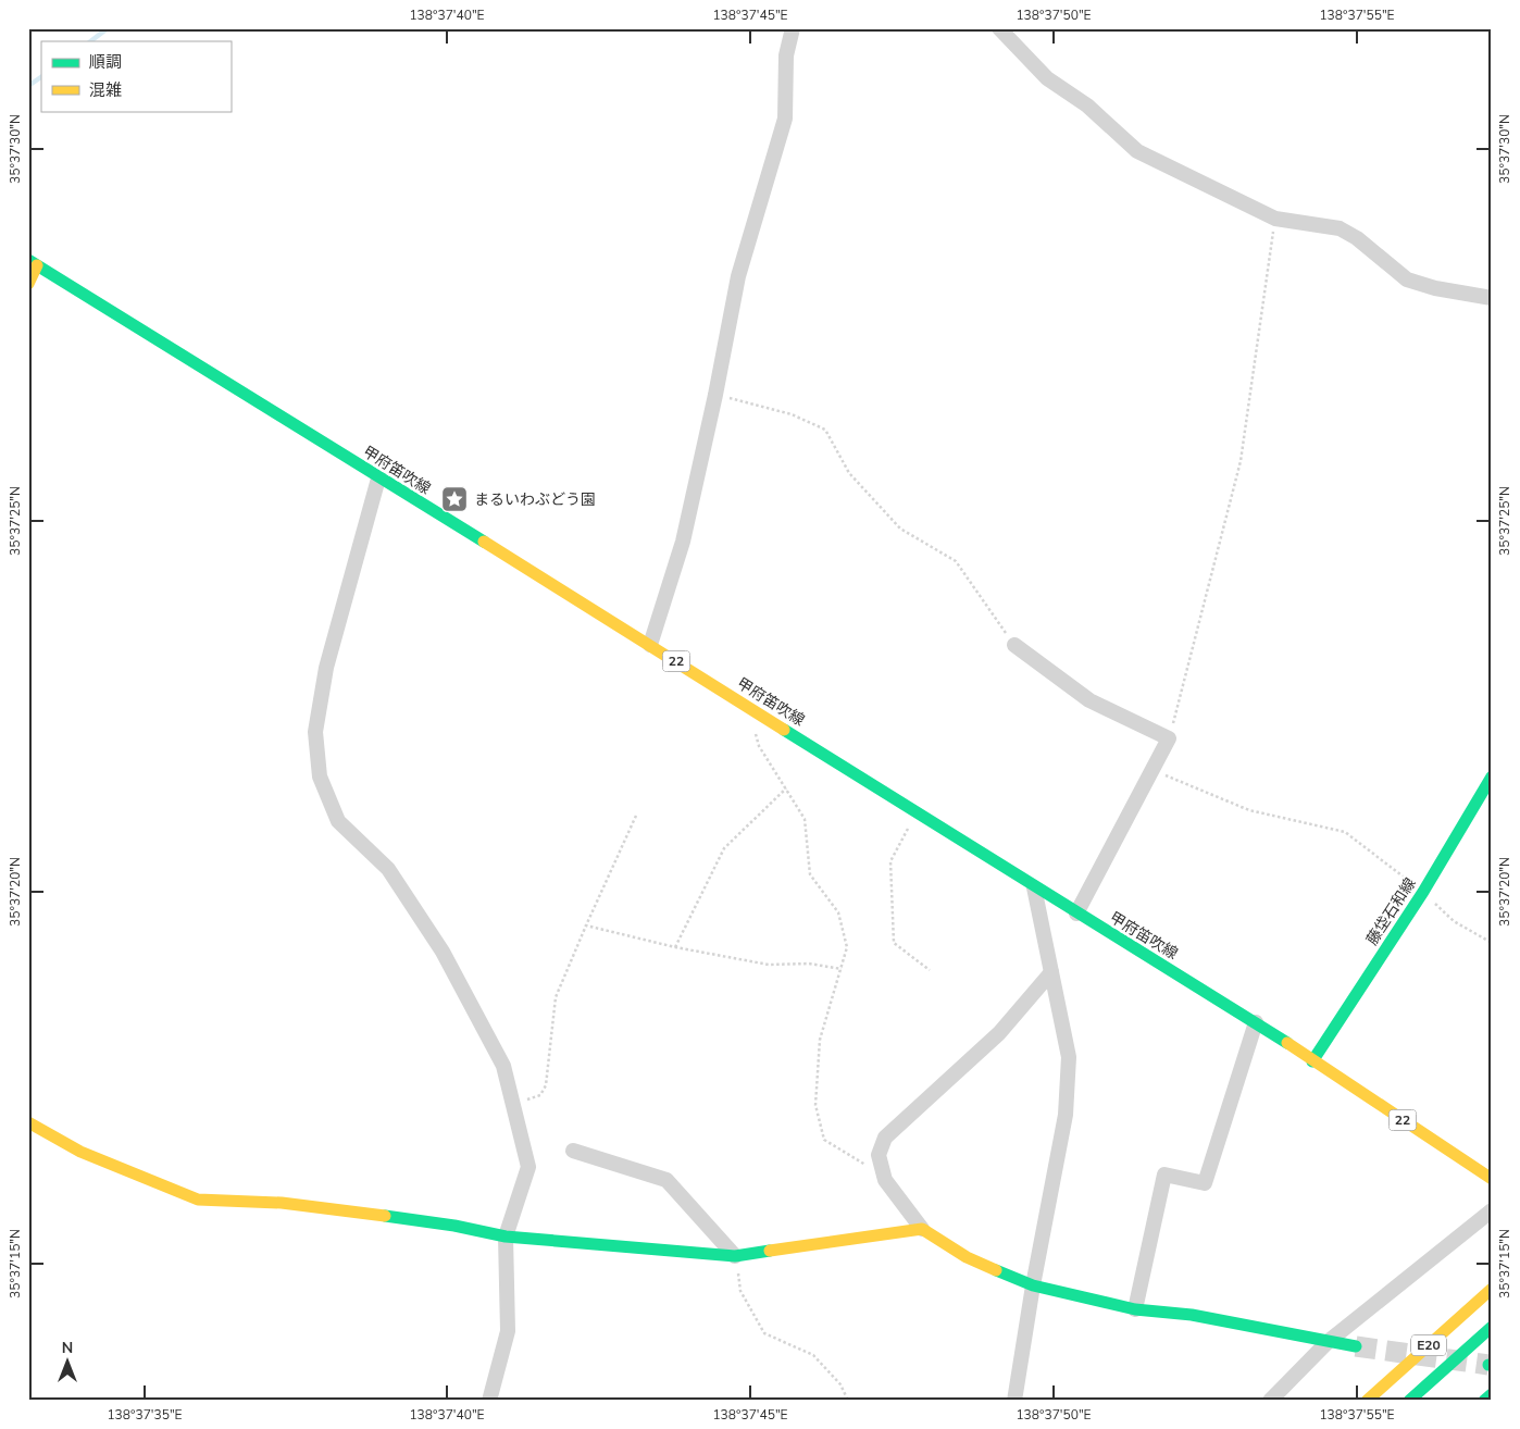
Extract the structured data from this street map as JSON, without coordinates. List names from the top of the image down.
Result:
{
  "streets": {
    "main road": [
      "甲府笛吹線",
      "22",
      "藤垈石和線",
      "E20"
    ]
  },
  "crossings": [
    ["甲府笛吹線", "藤垈石和線"]
  ],
  "places": {
    "place": ["まるいわぶどう園"]
  },
  "legend": ["順調", "混雑"],
  "north": "top",
  "coordinates": [
    "138°37'40\"E",
    "138°37'45\"E",
    "138°37'50\"E",
    "138°37'55\"E",
    "35°37'30\"N",
    "35°37'25\"N",
    "35°37'20\"N",
    "35°37'15\"N",
    "138°37'35\"E"
  ]
}
